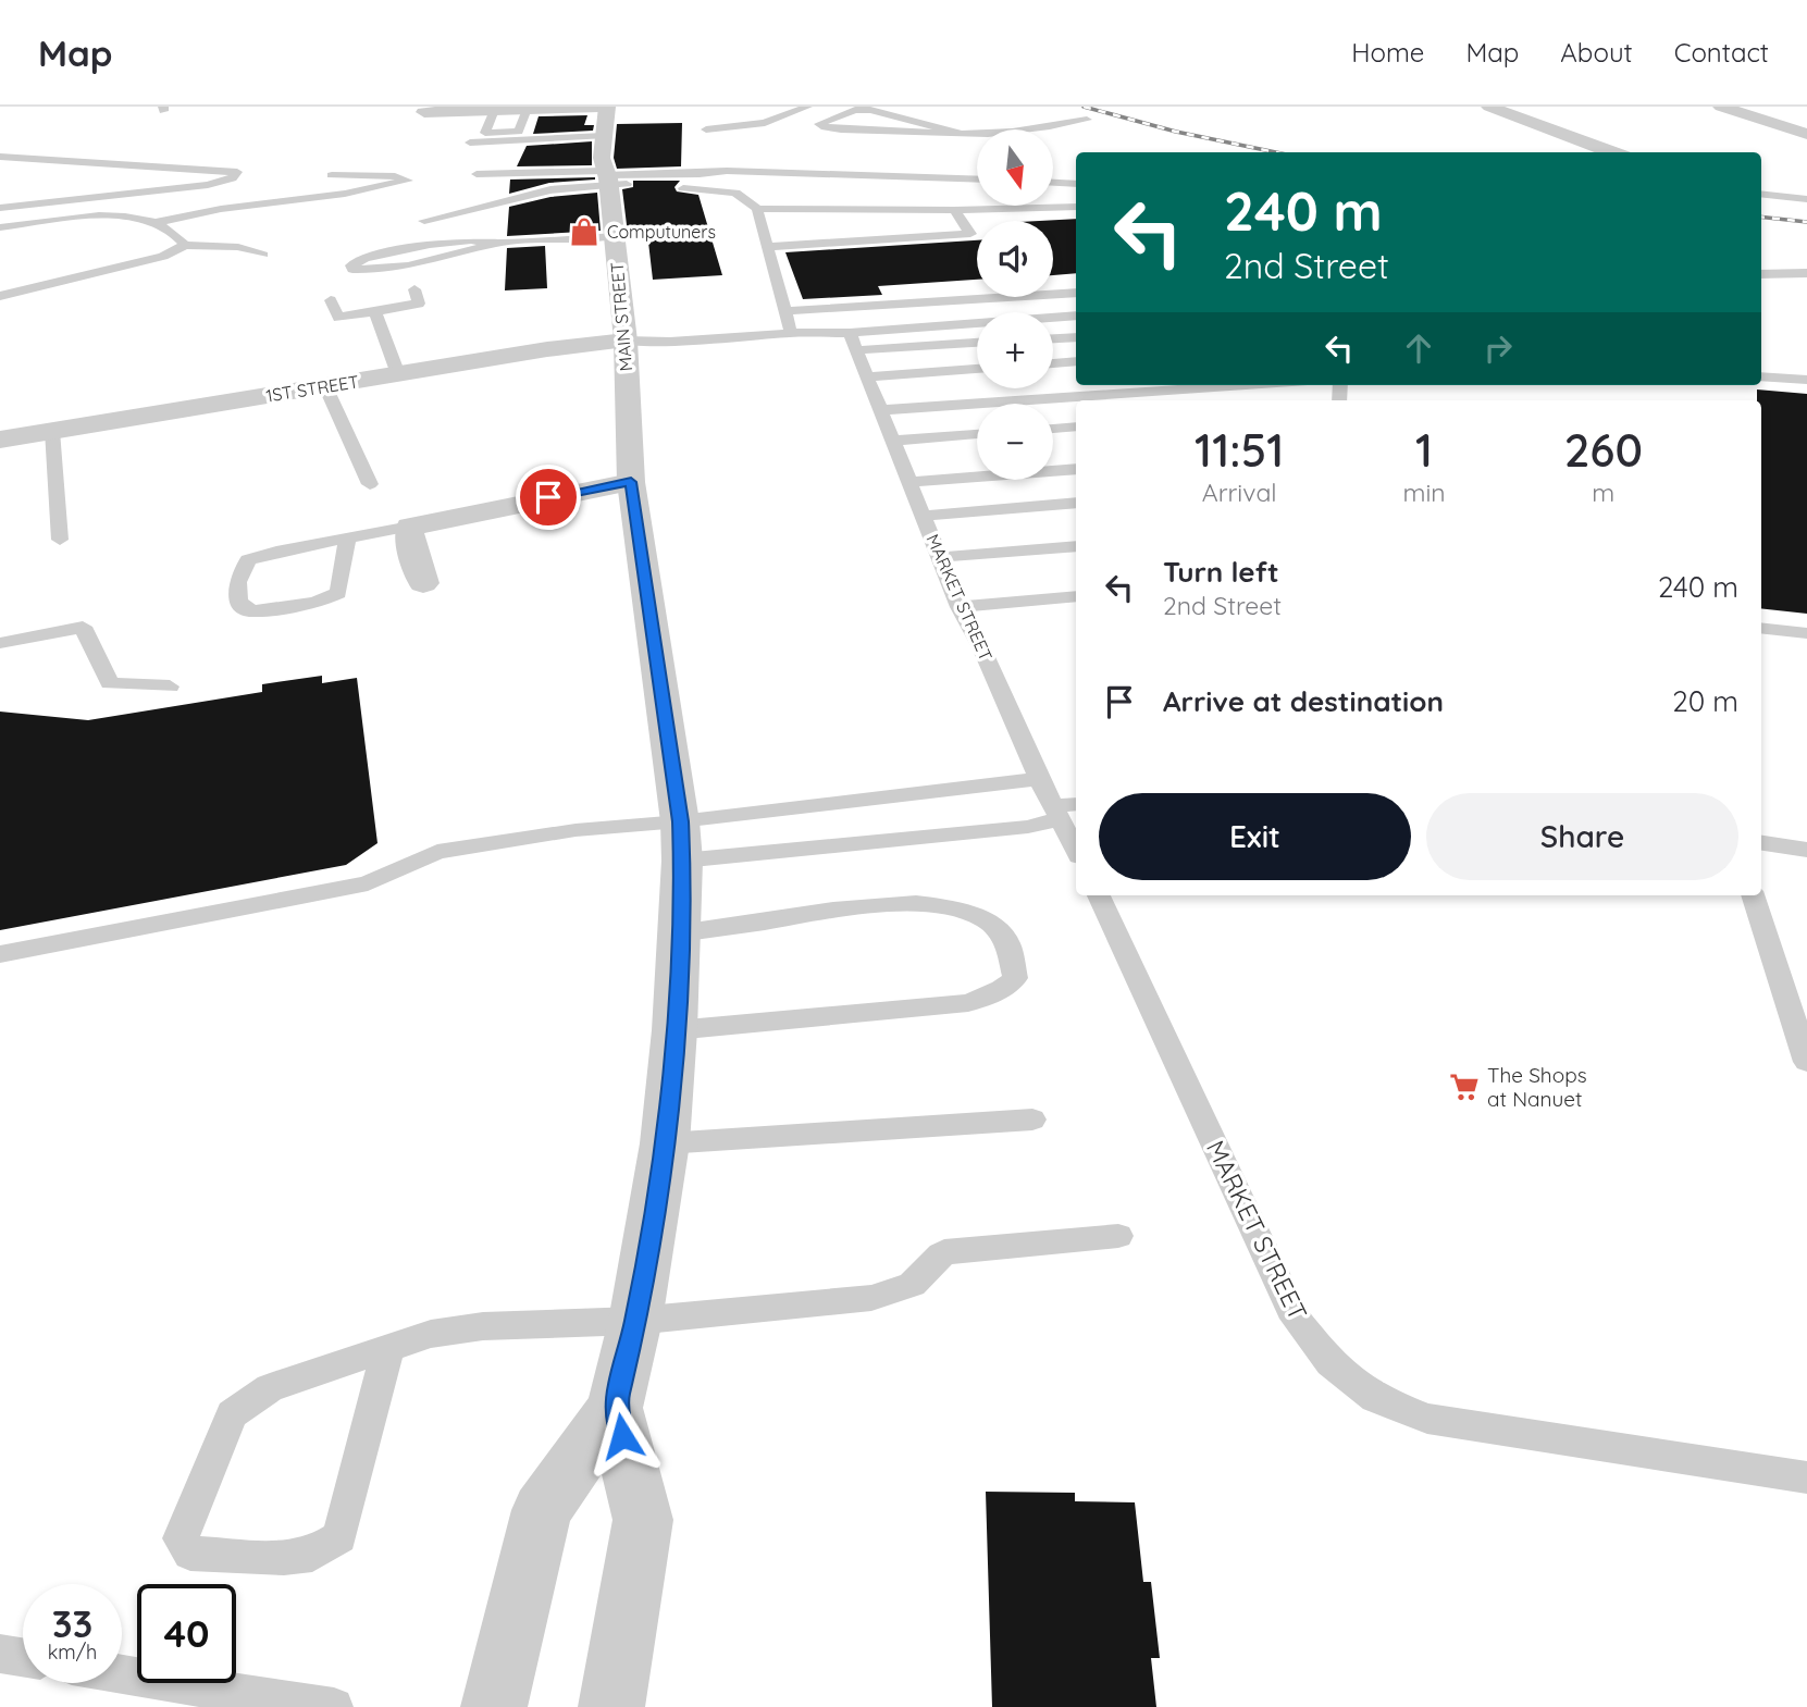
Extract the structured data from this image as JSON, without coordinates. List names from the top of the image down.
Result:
{
  "streets": {
    "street": ["MAIN STREET", "1ST STREET"],
    "lane": ["MARKET STREET"]
  },
  "crossings": [
    ["MAIN STREET", "1ST STREET"]
  ],
  "places": {
    "shop": ["Computuners"],
    "supermarket": ["The Shops at Nanuet"]
  },
  "north": "bottom",
  "page": {
    "header": "Map",
    "nav": [
      "Home",
      "Map",
      "About",
      "Contact"
    ],
    "map_buttons": ["+", "−"],
    "turn": ["240 m", "2nd Street"],
    "eta": [
      "11:51",
      "Arrival",
      "1",
      "min",
      "260",
      "m"
    ],
    "list": [
      {
        "name": "Turn left",
        "note": "2nd Street",
        "value": "240 m"
      },
      {
        "name": "Arrive at destination",
        "value": "20 m"
      }
    ],
    "buttons": ["Exit", "Share"],
    "speed": "33 km/h",
    "limit": "40"
  }
}
